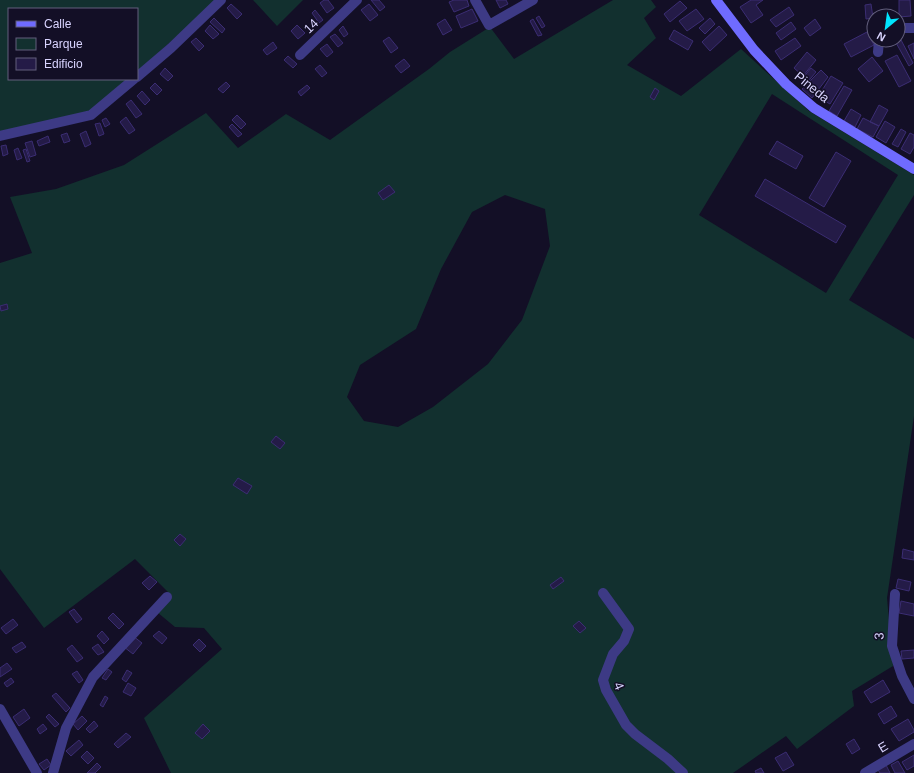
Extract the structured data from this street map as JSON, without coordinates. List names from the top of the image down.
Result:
{
  "streets": {
    "street": [
      "14",
      "Pineda",
      "3",
      "4",
      "E"
    ]
  },
  "legend": ["Calle", "Parque", "Edificio"],
  "north": "bottom left"
}
